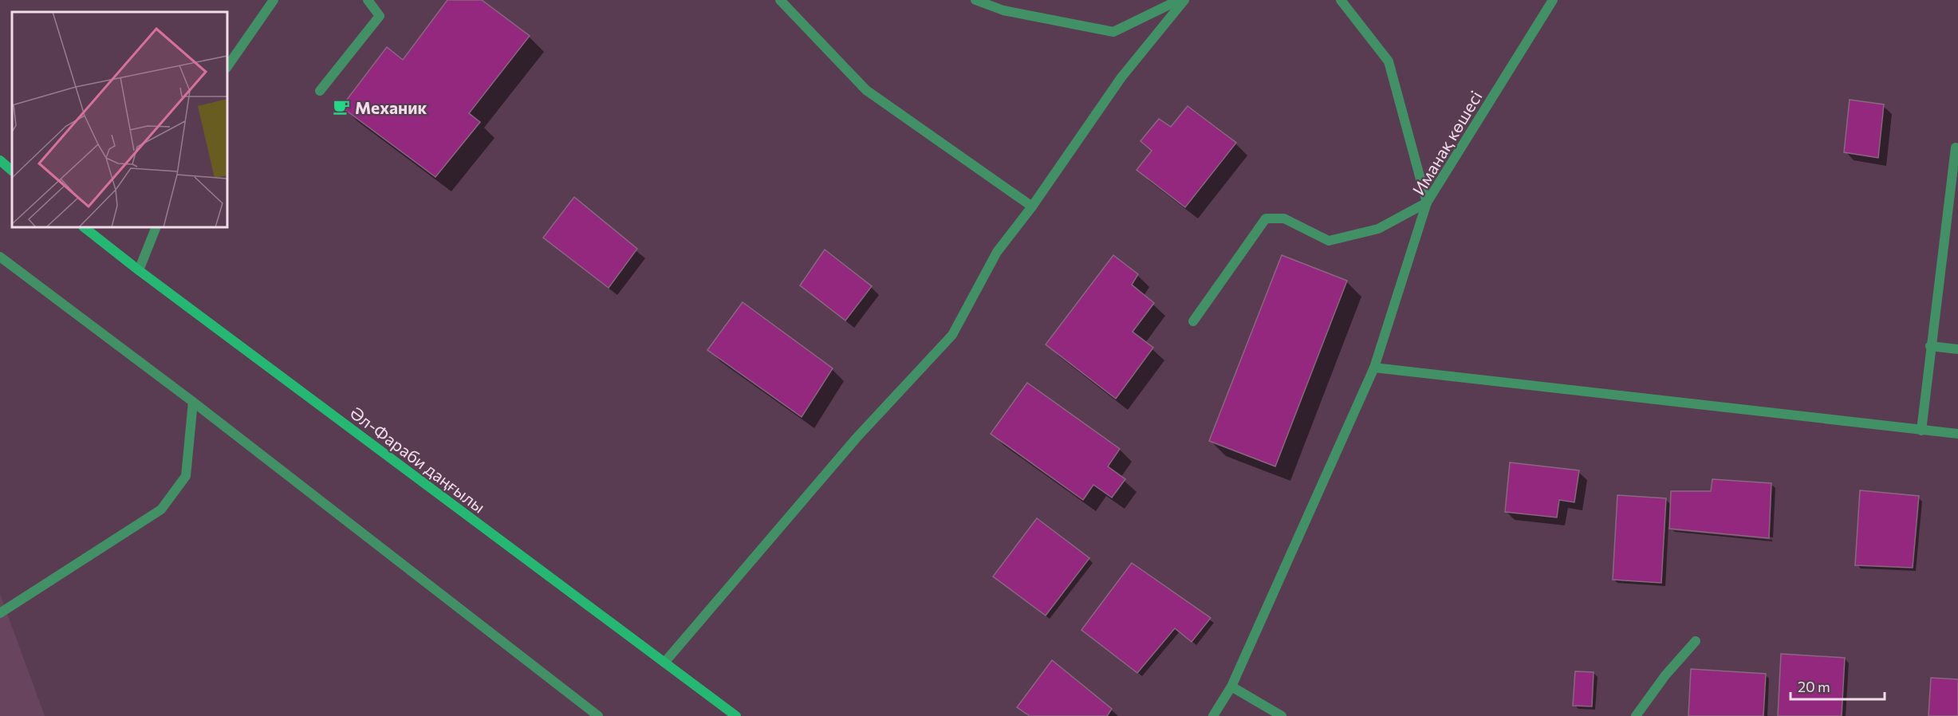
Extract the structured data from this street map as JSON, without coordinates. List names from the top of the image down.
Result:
{
  "streets": {
    "main road": ["Әл-Фараби даңғылы"],
    "street": ["Иманақ көшесі"]
  },
  "places": {
    "cafe": ["Механик"]
  },
  "scale_bar": "20 m"
}
